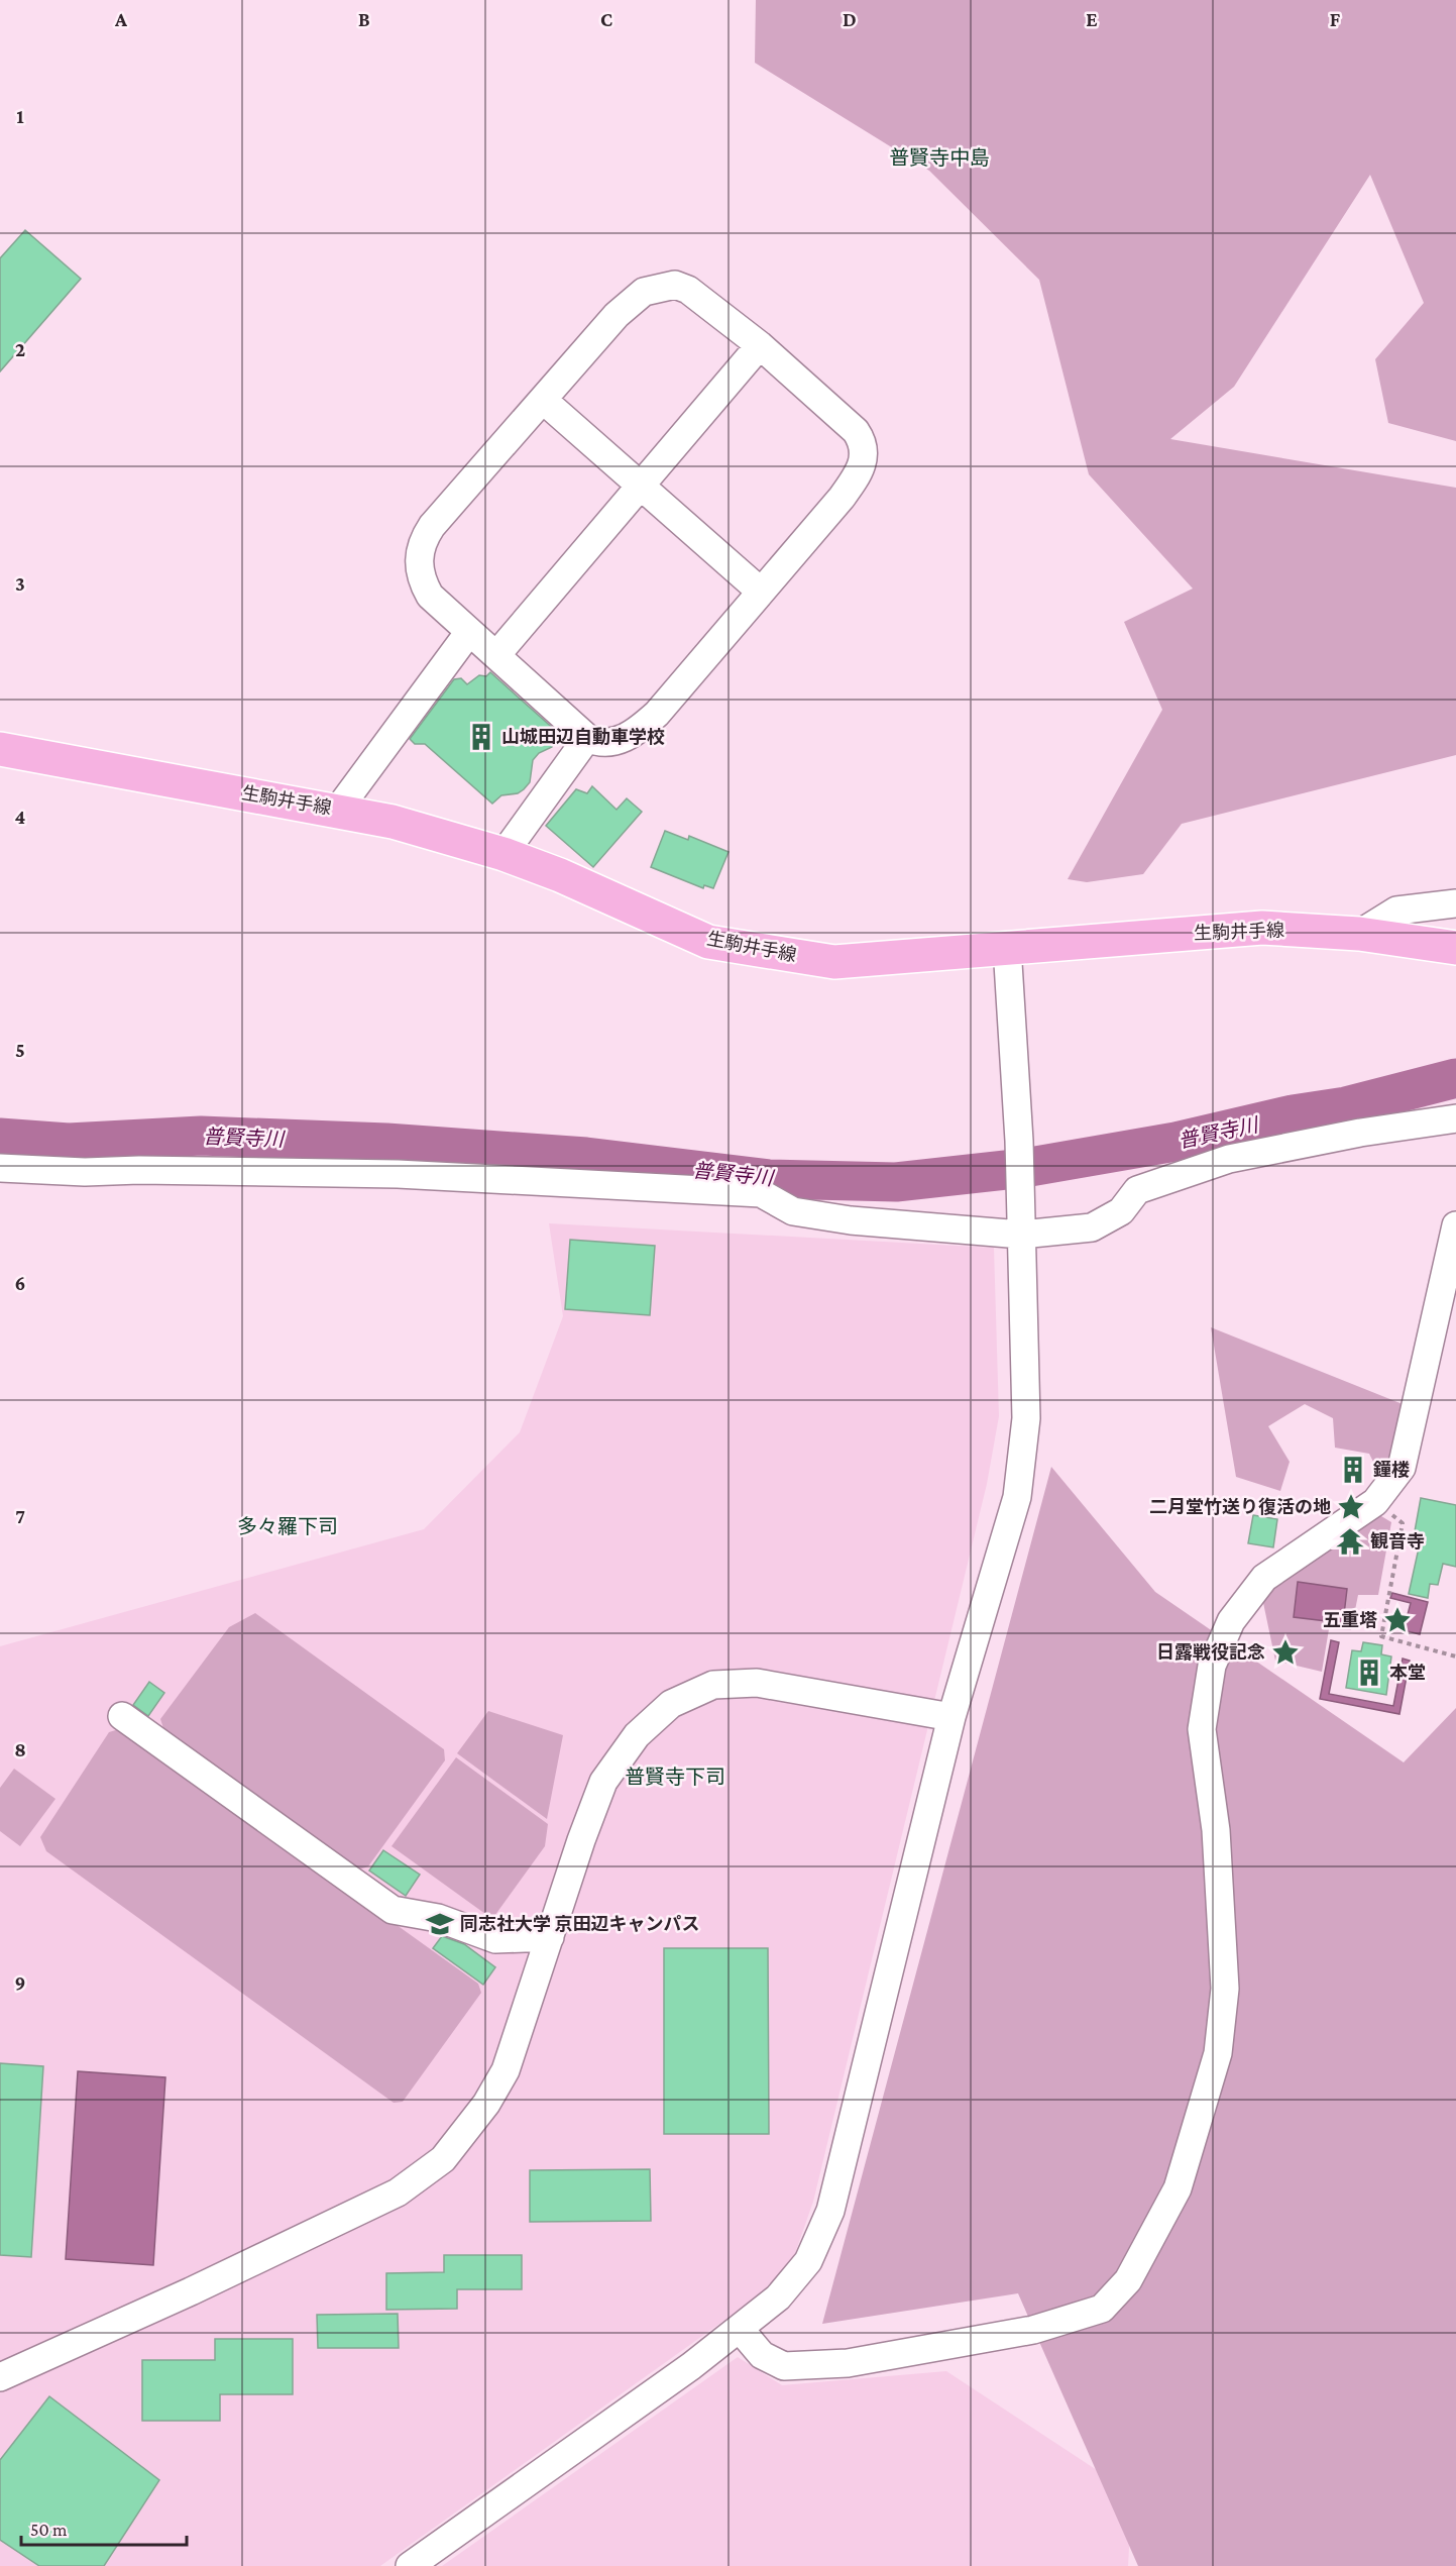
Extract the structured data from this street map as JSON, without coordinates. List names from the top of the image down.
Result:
{
  "streets": {
    "main road": ["生駒井手線"]
  },
  "districts": ["普賢寺中島", "多々羅下司", "普賢寺下司"],
  "water": ["普賢寺川"],
  "places": {
    "building": ["山城田辺自動車学校", "鐘楼", "本堂"],
    "place": ["二月堂竹送り復活の地", "五重塔", "日露戦役記念"],
    "temple": ["観音寺"],
    "school or university": ["同志社大学 京田辺キャンパス"]
  },
  "scale_bar": "50 m",
  "grid": {
    "columns": [
      "A",
      "B",
      "C",
      "D",
      "E",
      "F"
    ],
    "rows": [
      "1",
      "2",
      "3",
      "4",
      "5",
      "6",
      "7",
      "8",
      "9"
    ]
  }
}
